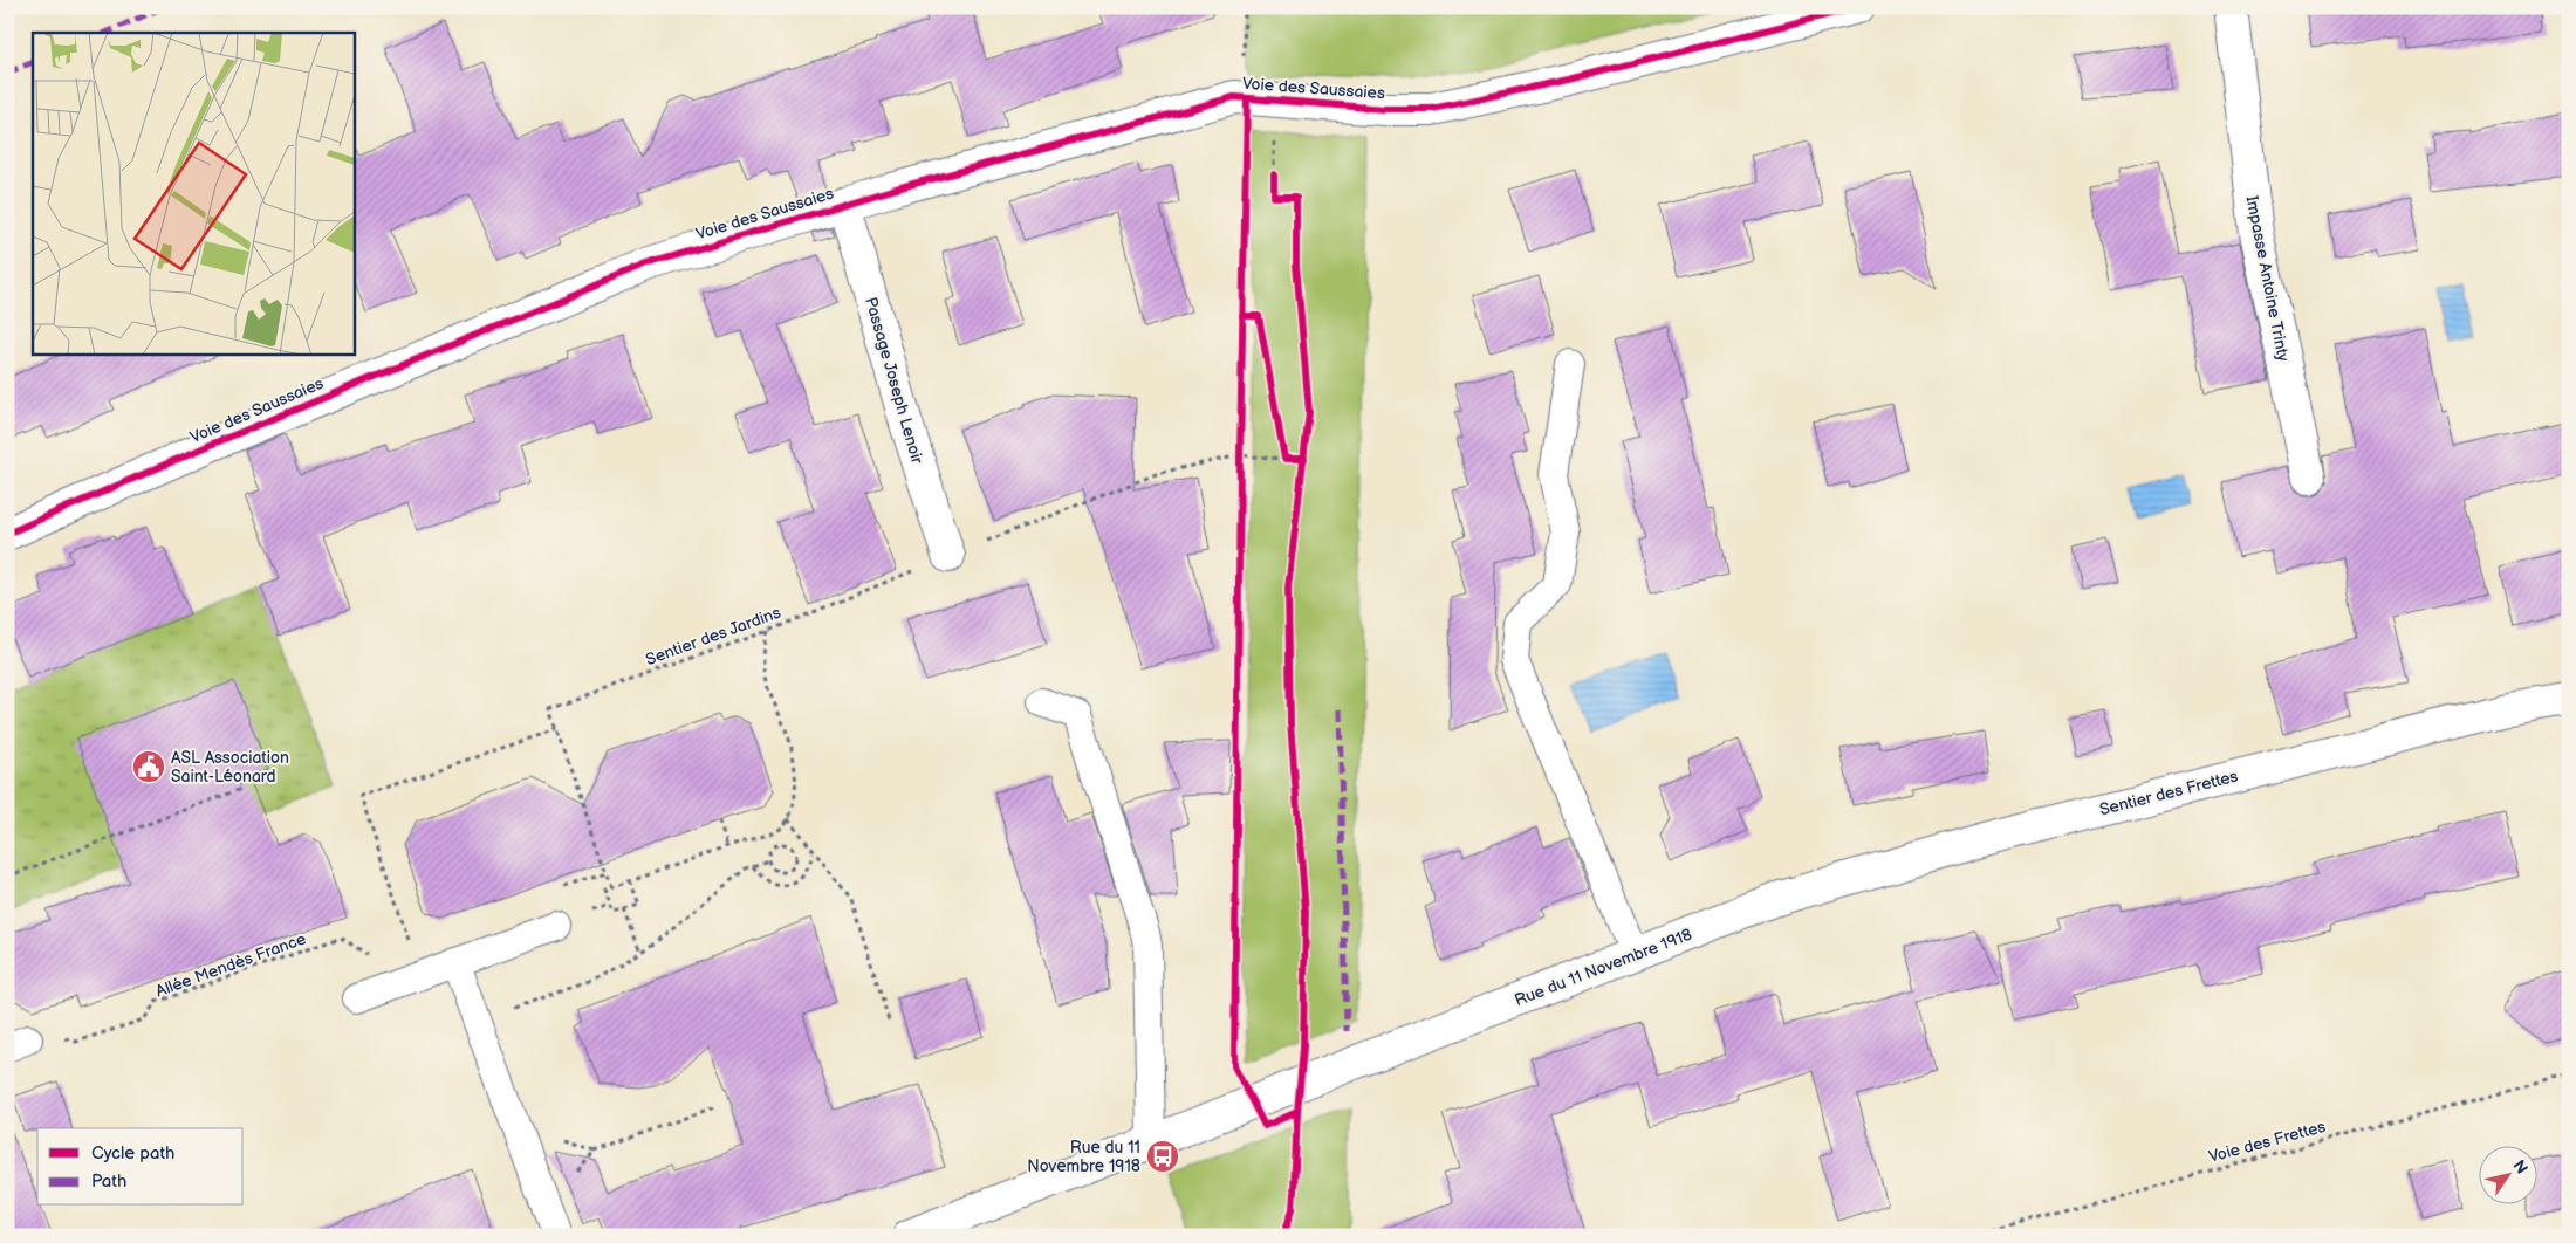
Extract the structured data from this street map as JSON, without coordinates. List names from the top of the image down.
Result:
{
  "streets": {
    "street": [
      "Voie des Saussaies",
      "Impasse Antoine Trinty",
      "Passage Joseph Lenoir",
      "Sentier des Frettes",
      "Rue du 11 Novembre 1918"
    ],
    "path": ["Sentier des Jardins", "Allée Mendès France", "Voie des Frettes"]
  },
  "crossings": [
    ["Voie des Saussaies", "Passage Joseph Lenoir"],
    ["Passage Joseph Lenoir", "Sentier des Jardins"],
    ["Sentier des Frettes", "Rue du 11 Novembre 1918"]
  ],
  "places": {
    "public building": ["ASL Association Saint-Léonard"],
    "bus stop": ["Rue du 11 Novembre 1918"]
  },
  "legend": ["Cycle path", "Path"],
  "north": "top right"
}
